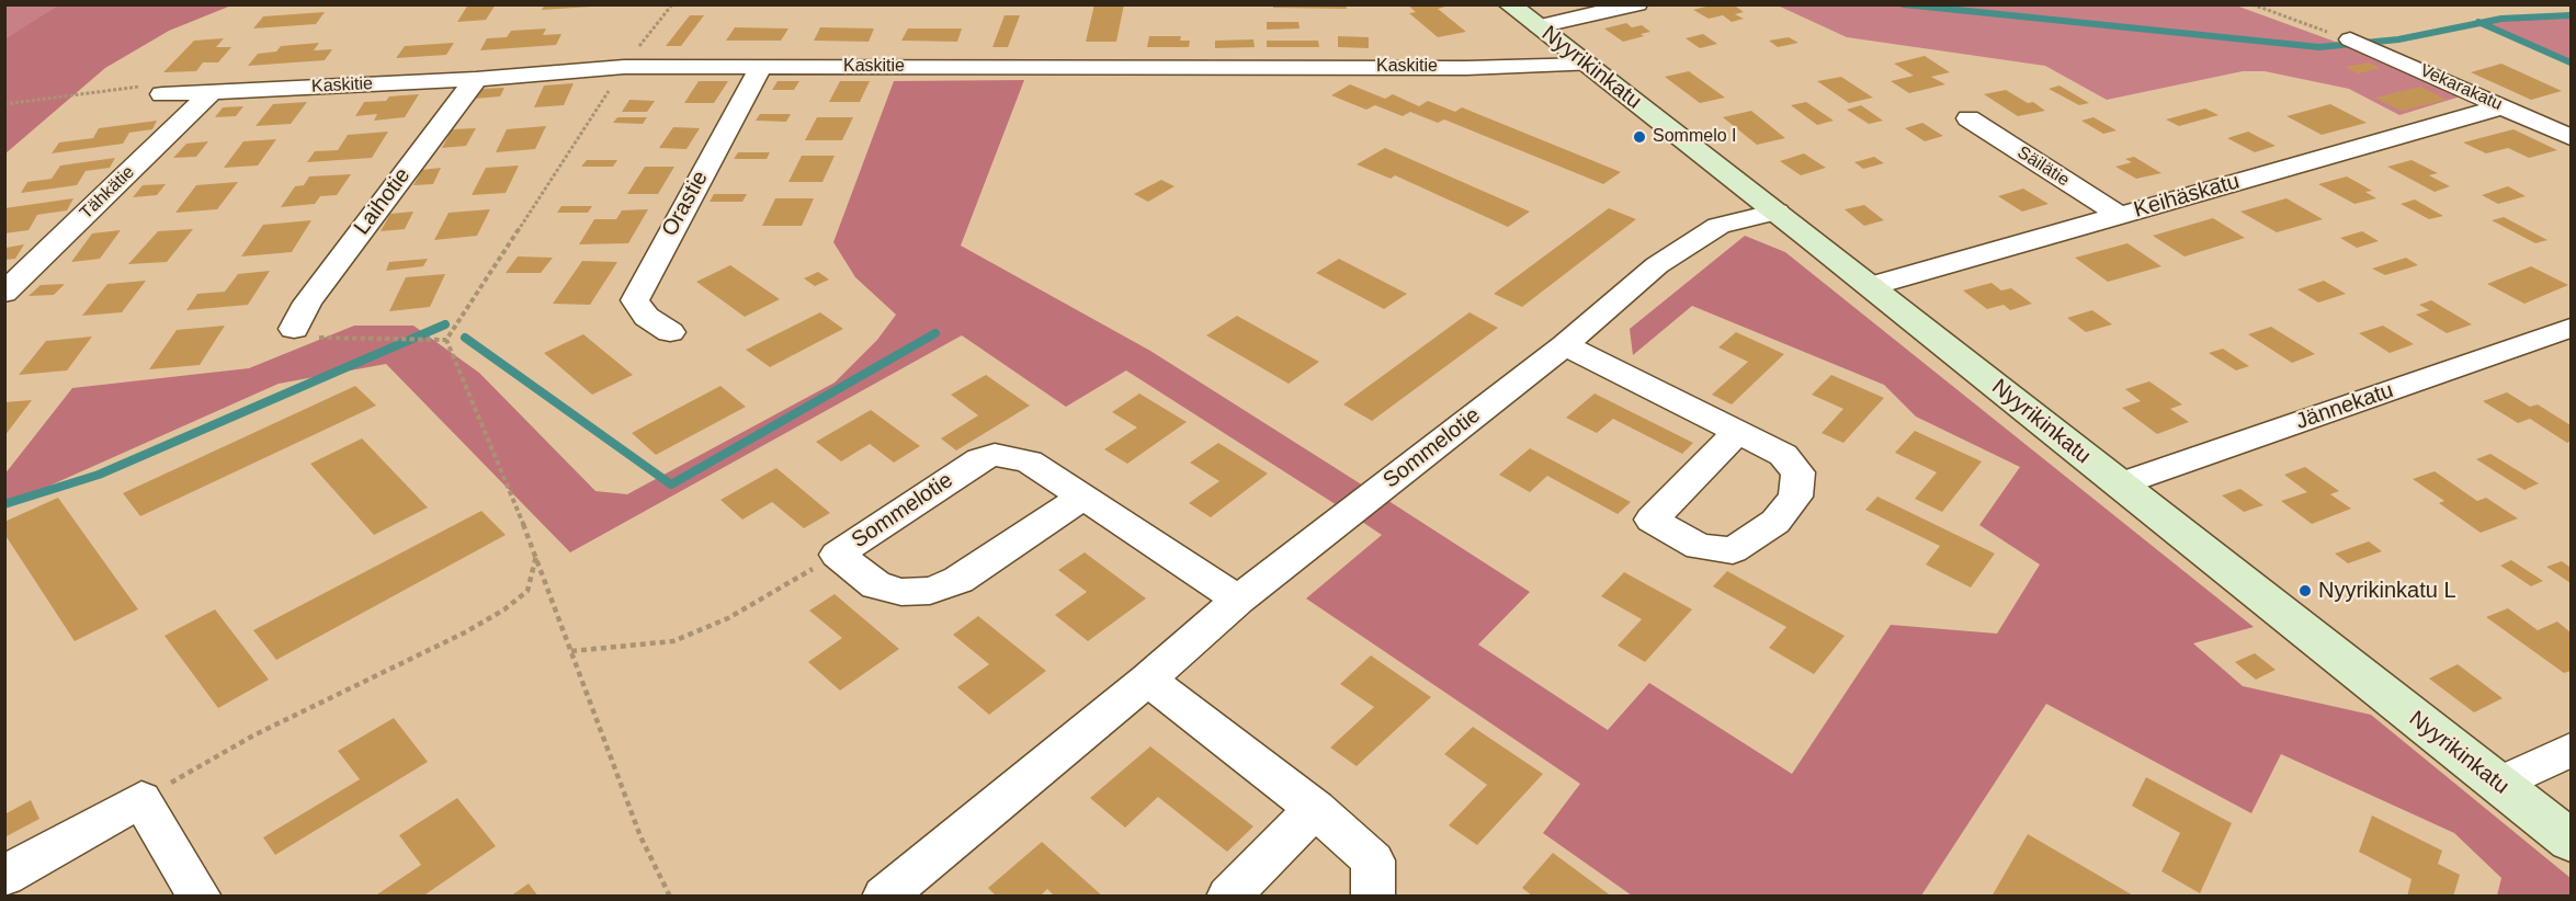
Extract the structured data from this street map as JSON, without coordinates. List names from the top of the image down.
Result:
{
  "streets": {
    "street": [
      "Kaskitie",
      "Nyyrikinkatu",
      "Vekarakatu",
      "Säilätie",
      "Tähkätie",
      "Keihäskatu",
      "Laihotie",
      "Orastie",
      "Jännekatu",
      "Sommelotie"
    ]
  },
  "crossings": [
    ["Kaskitie", "Nyyrikinkatu"],
    ["Kaskitie", "Tähkätie"],
    ["Kaskitie", "Laihotie"],
    ["Kaskitie", "Orastie"],
    ["Nyyrikinkatu", "Keihäskatu"],
    ["Nyyrikinkatu", "Jännekatu"],
    ["Nyyrikinkatu", "Sommelotie"],
    ["Vekarakatu", "Keihäskatu"],
    ["Säilätie", "Keihäskatu"]
  ],
  "places": ["Sommelo I", "Nyyrikinkatu L"]
}
